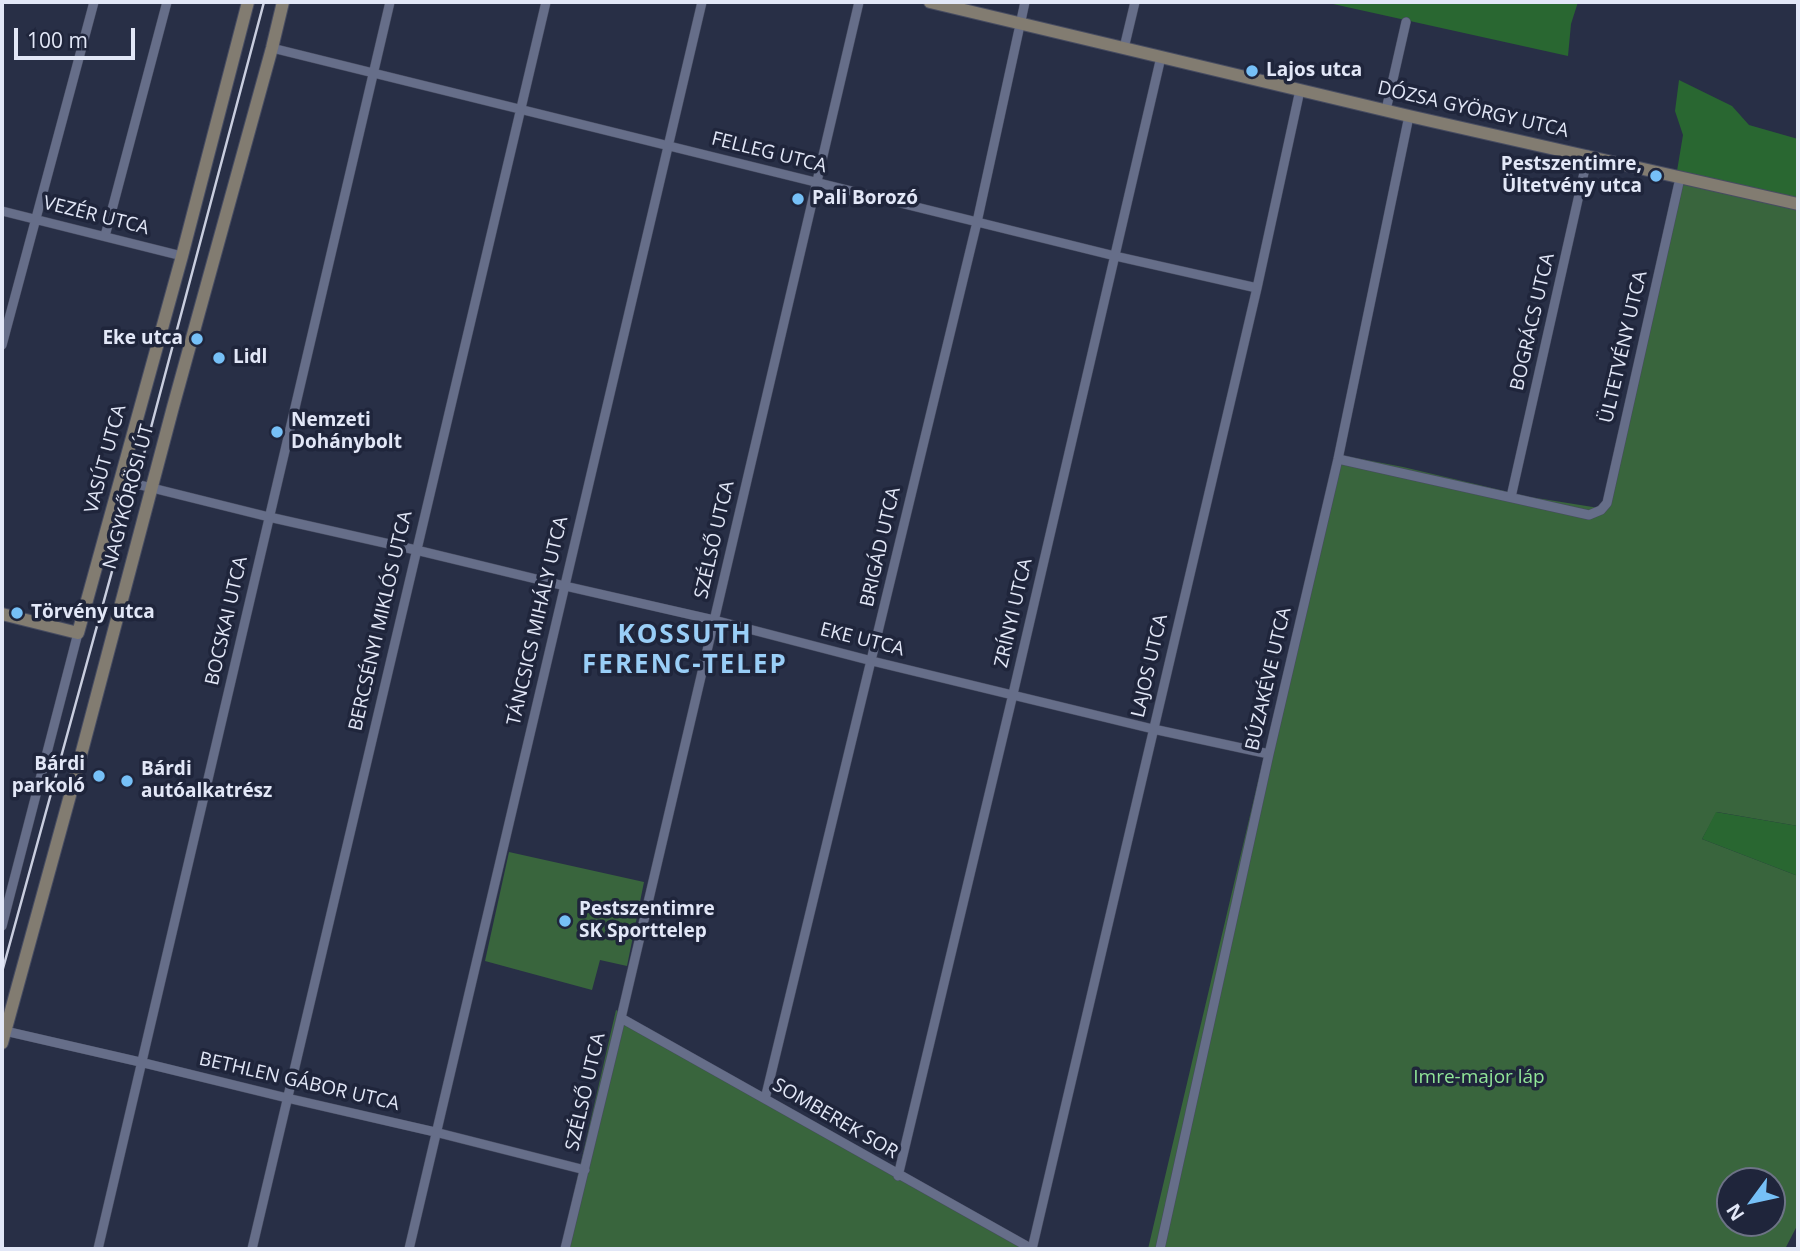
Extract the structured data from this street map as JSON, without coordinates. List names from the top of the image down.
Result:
{
  "streets": {
    "street": [
      "DÓZSA GYÖRGY UTCA",
      "FELLEG UTCA",
      "VEZÉR UTCA",
      "BOGRÁCS UTCA",
      "ÜLTETVÉNY UTCA",
      "VASÚT UTCA",
      "NAGYKŐRÖSI ÚT",
      "SZÉLSŐ UTCA",
      "BRIGÁD UTCA",
      "ZRÍNYI UTCA",
      "BOCSKAI UTCA",
      "BERCSÉNYI MIKLÓS UTCA",
      "TÁNCSICS MIHÁLY UTCA",
      "EKE UTCA",
      "LAJOS UTCA",
      "BÚZAKÉVE UTCA",
      "BETHLEN GÁBOR UTCA",
      "SOMBEREK SOR"
    ]
  },
  "crossings": [
    ["DÓZSA GYÖRGY UTCA", "BOGRÁCS UTCA"],
    ["DÓZSA GYÖRGY UTCA", "ÜLTETVÉNY UTCA"],
    ["DÓZSA GYÖRGY UTCA", "BRIGÁD UTCA"],
    ["DÓZSA GYÖRGY UTCA", "ZRÍNYI UTCA"],
    ["DÓZSA GYÖRGY UTCA", "LAJOS UTCA"],
    ["DÓZSA GYÖRGY UTCA", "BÚZAKÉVE UTCA"],
    ["FELLEG UTCA", "NAGYKŐRÖSI ÚT"],
    ["FELLEG UTCA", "SZÉLSŐ UTCA"],
    ["FELLEG UTCA", "BRIGÁD UTCA"],
    ["FELLEG UTCA", "ZRÍNYI UTCA"],
    ["FELLEG UTCA", "BOCSKAI UTCA"],
    ["FELLEG UTCA", "BERCSÉNYI MIKLÓS UTCA"],
    ["FELLEG UTCA", "TÁNCSICS MIHÁLY UTCA"],
    ["FELLEG UTCA", "LAJOS UTCA"],
    ["VEZÉR UTCA", "VASÚT UTCA"],
    ["BOGRÁCS UTCA", "ÜLTETVÉNY UTCA"],
    ["VASÚT UTCA", "EKE UTCA"],
    ["NAGYKŐRÖSI ÚT", "EKE UTCA"],
    ["NAGYKŐRÖSI ÚT", "BETHLEN GÁBOR UTCA"],
    ["SZÉLSŐ UTCA", "EKE UTCA"],
    ["SZÉLSŐ UTCA", "BETHLEN GÁBOR UTCA"],
    ["SZÉLSŐ UTCA", "SOMBEREK SOR"],
    ["BRIGÁD UTCA", "EKE UTCA"],
    ["BRIGÁD UTCA", "SOMBEREK SOR"],
    ["ZRÍNYI UTCA", "EKE UTCA"],
    ["ZRÍNYI UTCA", "SOMBEREK SOR"],
    ["BOCSKAI UTCA", "EKE UTCA"],
    ["BOCSKAI UTCA", "BETHLEN GÁBOR UTCA"],
    ["BERCSÉNYI MIKLÓS UTCA", "EKE UTCA"],
    ["BERCSÉNYI MIKLÓS UTCA", "BETHLEN GÁBOR UTCA"],
    ["TÁNCSICS MIHÁLY UTCA", "EKE UTCA"],
    ["TÁNCSICS MIHÁLY UTCA", "BETHLEN GÁBOR UTCA"],
    ["EKE UTCA", "LAJOS UTCA"],
    ["EKE UTCA", "BÚZAKÉVE UTCA"],
    ["LAJOS UTCA", "SOMBEREK SOR"]
  ],
  "districts": ["KOSSUTH FERENC-TELEP"],
  "parks": ["Imre-major láp"],
  "places": [
    "Lajos utca",
    "Pestszentimre, Ültetvény utca",
    "Pali Borozó",
    "Eke utca",
    "Lidl",
    "Nemzeti Dohánybolt",
    "Törvény utca",
    "Bárdi parkoló",
    "Bárdi autóalkatrész",
    "Pestszentimre SK Sporttelep"
  ],
  "scale_bar": "100 m",
  "north": "bottom left"
}
